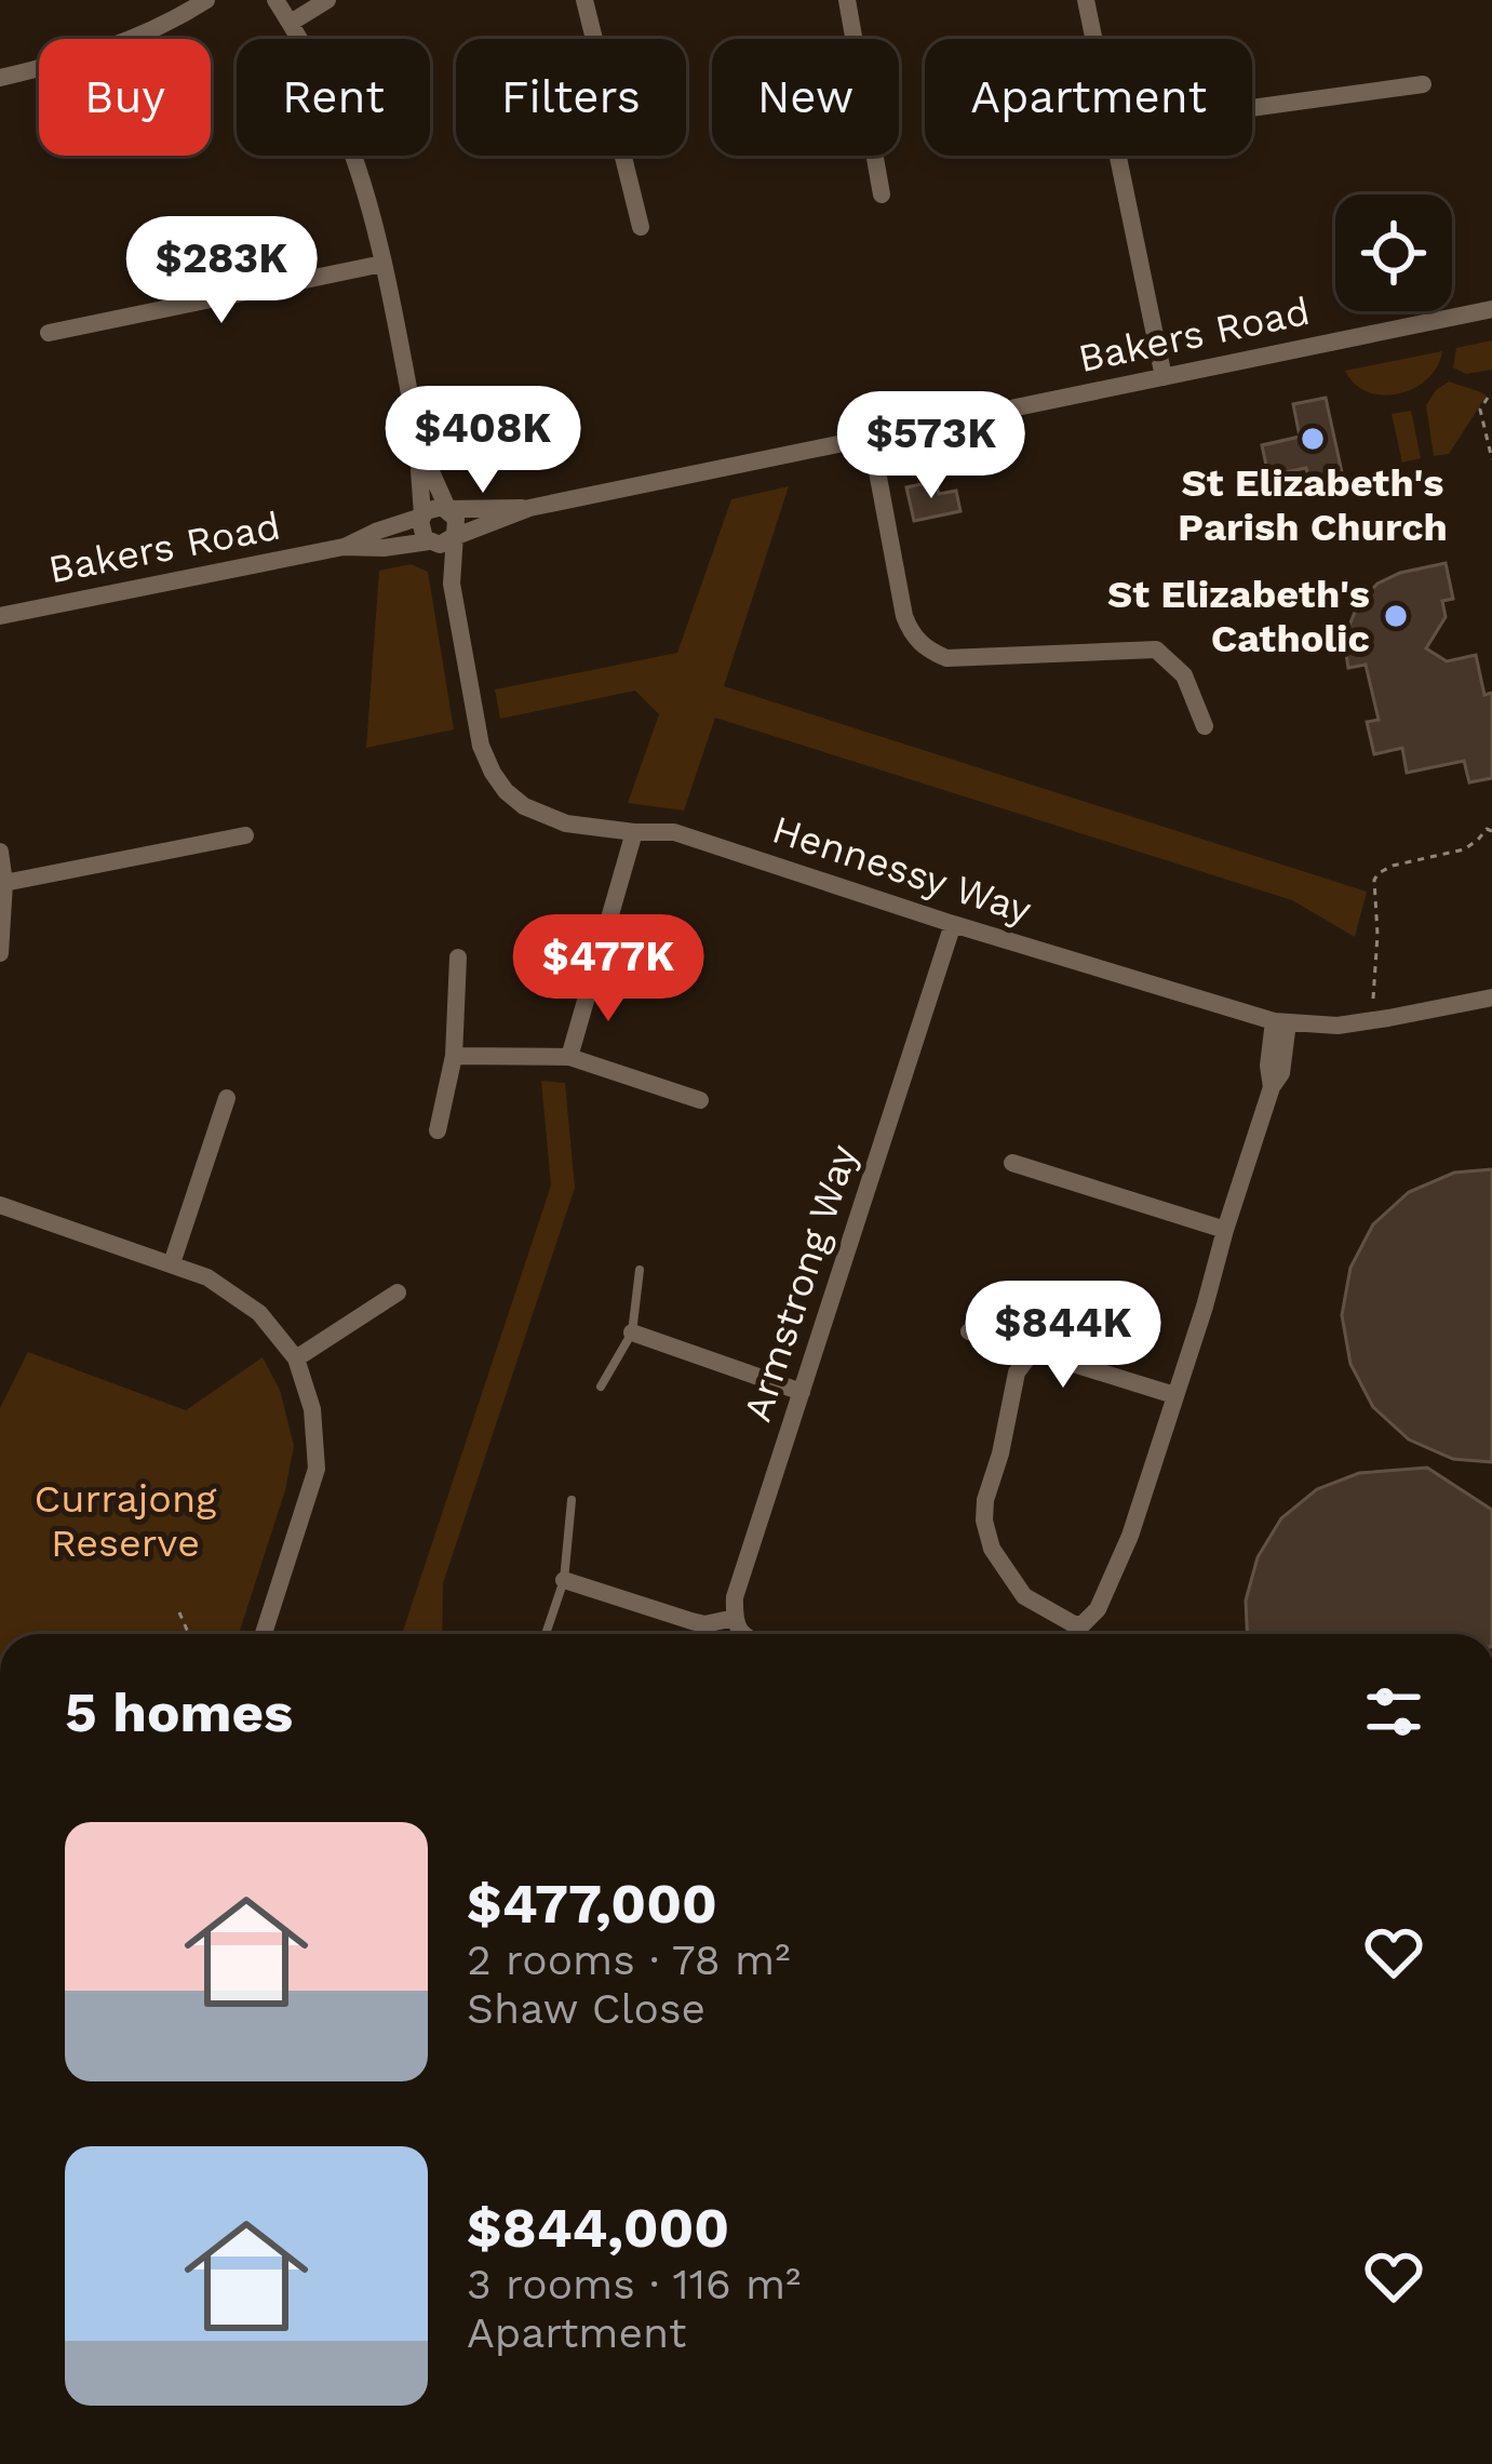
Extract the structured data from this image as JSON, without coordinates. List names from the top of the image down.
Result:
{
  "streets": {
    "street": ["Bakers Road", "Hennessy Way", "Armstrong Way"]
  },
  "crossings": [
    ["Bakers Road", "Hennessy Way"],
    ["Hennessy Way", "Armstrong Way"]
  ],
  "parks": ["Currajong Reserve"],
  "places": ["St Elizabeth's Parish Church", "St Elizabeth's Catholic"],
  "page": {
    "chip": [
      "Buy",
      "Rent",
      "Filters",
      "New",
      "Apartment"
    ],
    "price": [
      "$283K",
      "$408K",
      "$573K",
      "$477K",
      "$844K"
    ],
    "heading": "5 homes",
    "list": [
      {
        "name": "$477,000",
        "note": "2 rooms · 78 m² · Shaw Close"
      },
      {
        "name": "$844,000",
        "note": "3 rooms · 116 m² · Apartment"
      }
    ]
  }
}
